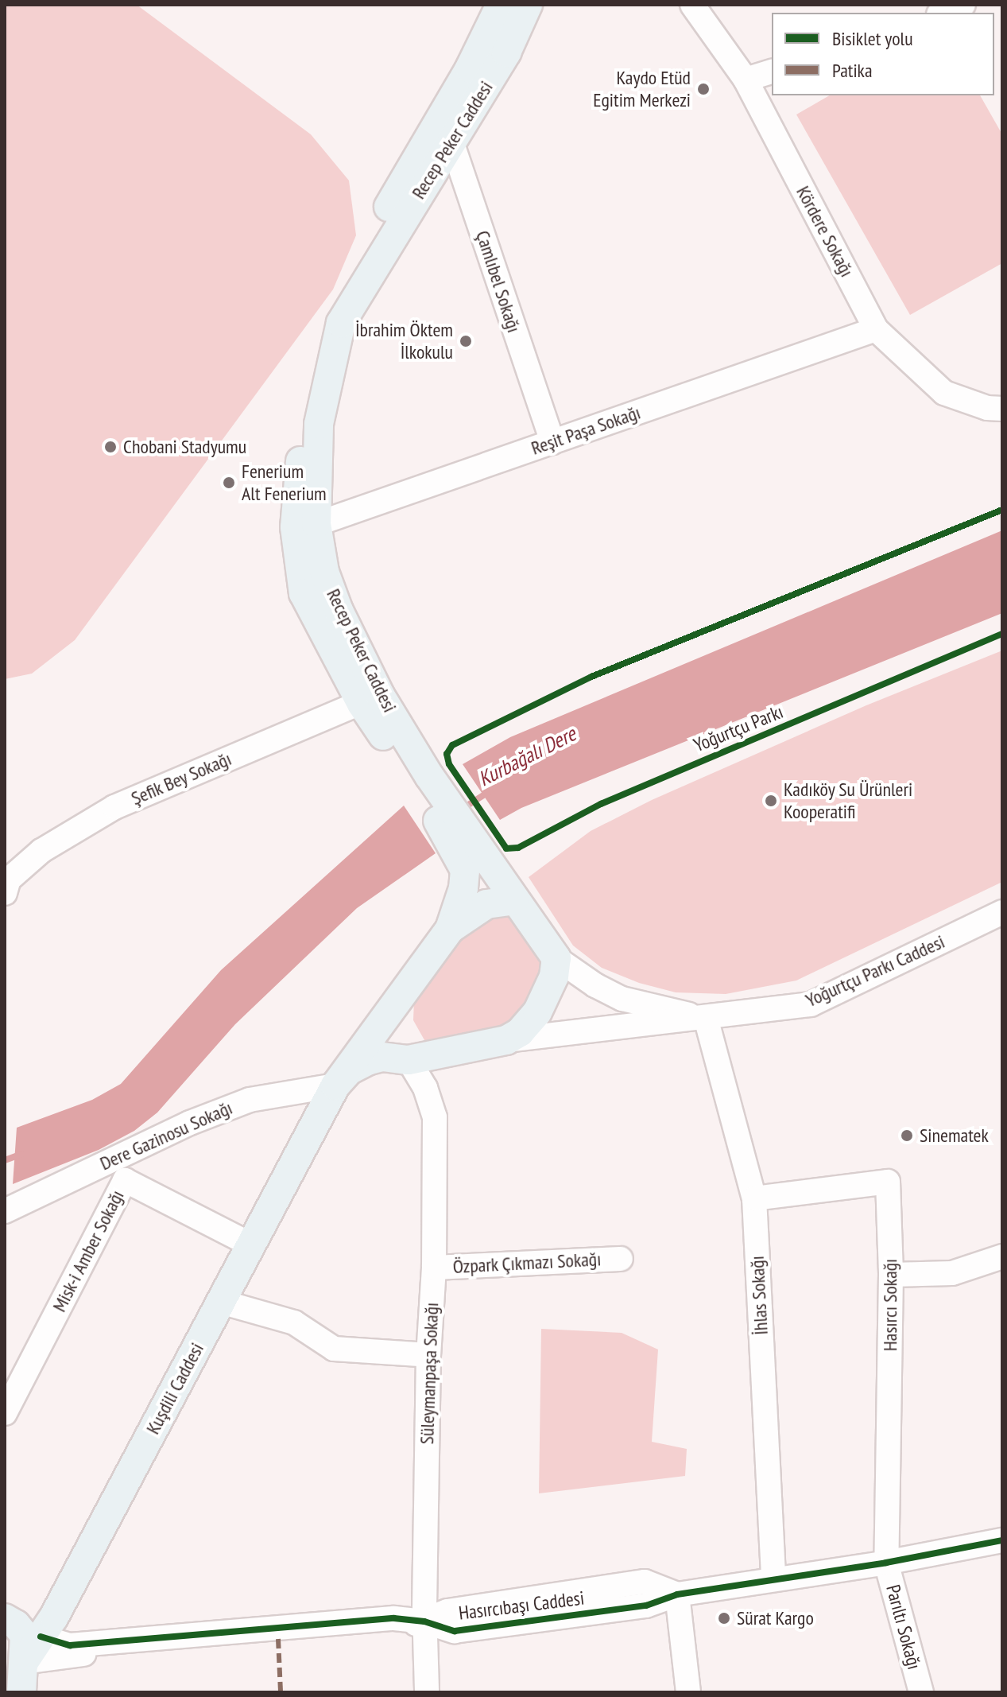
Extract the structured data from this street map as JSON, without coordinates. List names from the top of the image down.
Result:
{
  "streets": {
    "main road": ["Recep Peker Caddesi", "Yoğurtçu Parkı Caddesi", "Kuşdili Caddesi"],
    "street": [
      "Kördere Sokağı",
      "Çamlıbel Sokağı",
      "Reşit Paşa Sokağı",
      "Şefik Bey Sokağı",
      "Dere Gazinosu Sokağı",
      "Misk-i Amber Sokağı",
      "Özpark Çıkmazı Sokağı",
      "İhlas Sokağı",
      "Hasırcı Sokağı",
      "Süleymanpaşa Sokağı",
      "Hasırcıbaşı Caddesi",
      "Parıltı Sokağı"
    ],
    "cycle path": ["Yoğurtçu Parkı"]
  },
  "crossings": [
    ["Recep Peker Caddesi", "Çamlıbel Sokağı"],
    ["Recep Peker Caddesi", "Reşit Paşa Sokağı"],
    ["Recep Peker Caddesi", "Şefik Bey Sokağı"],
    ["Recep Peker Caddesi", "Yoğurtçu Parkı Caddesi"],
    ["Recep Peker Caddesi", "Kuşdili Caddesi"],
    ["Kördere Sokağı", "Reşit Paşa Sokağı"],
    ["Çamlıbel Sokağı", "Reşit Paşa Sokağı"],
    ["Yoğurtçu Parkı Caddesi", "İhlas Sokağı"],
    ["Yoğurtçu Parkı Caddesi", "Süleymanpaşa Sokağı"],
    ["Yoğurtçu Parkı Caddesi", "Kuşdili Caddesi"],
    ["Dere Gazinosu Sokağı", "Kuşdili Caddesi"],
    ["Misk-i Amber Sokağı", "Kuşdili Caddesi"],
    ["Özpark Çıkmazı Sokağı", "Süleymanpaşa Sokağı"],
    ["İhlas Sokağı", "Hasırcı Sokağı"],
    ["Hasırcı Sokağı", "Parıltı Sokağı"],
    ["Süleymanpaşa Sokağı", "Kuşdili Caddesi"],
    ["Süleymanpaşa Sokağı", "Hasırcıbaşı Caddesi"],
    ["Kuşdili Caddesi", "Hasırcıbaşı Caddesi"]
  ],
  "water": ["Kurbağalı Dere"],
  "places": [
    "Kaydo Etüd Egitim Merkezi",
    "İbrahim Öktem İlkokulu",
    "Chobani Stadyumu",
    "Fenerium Alt Fenerium",
    "Kadıköy Su Ürünleri Kooperatifi",
    "Sinematek",
    "Sürat Kargo"
  ],
  "legend": ["Bisiklet yolu", "Patika"]
}
